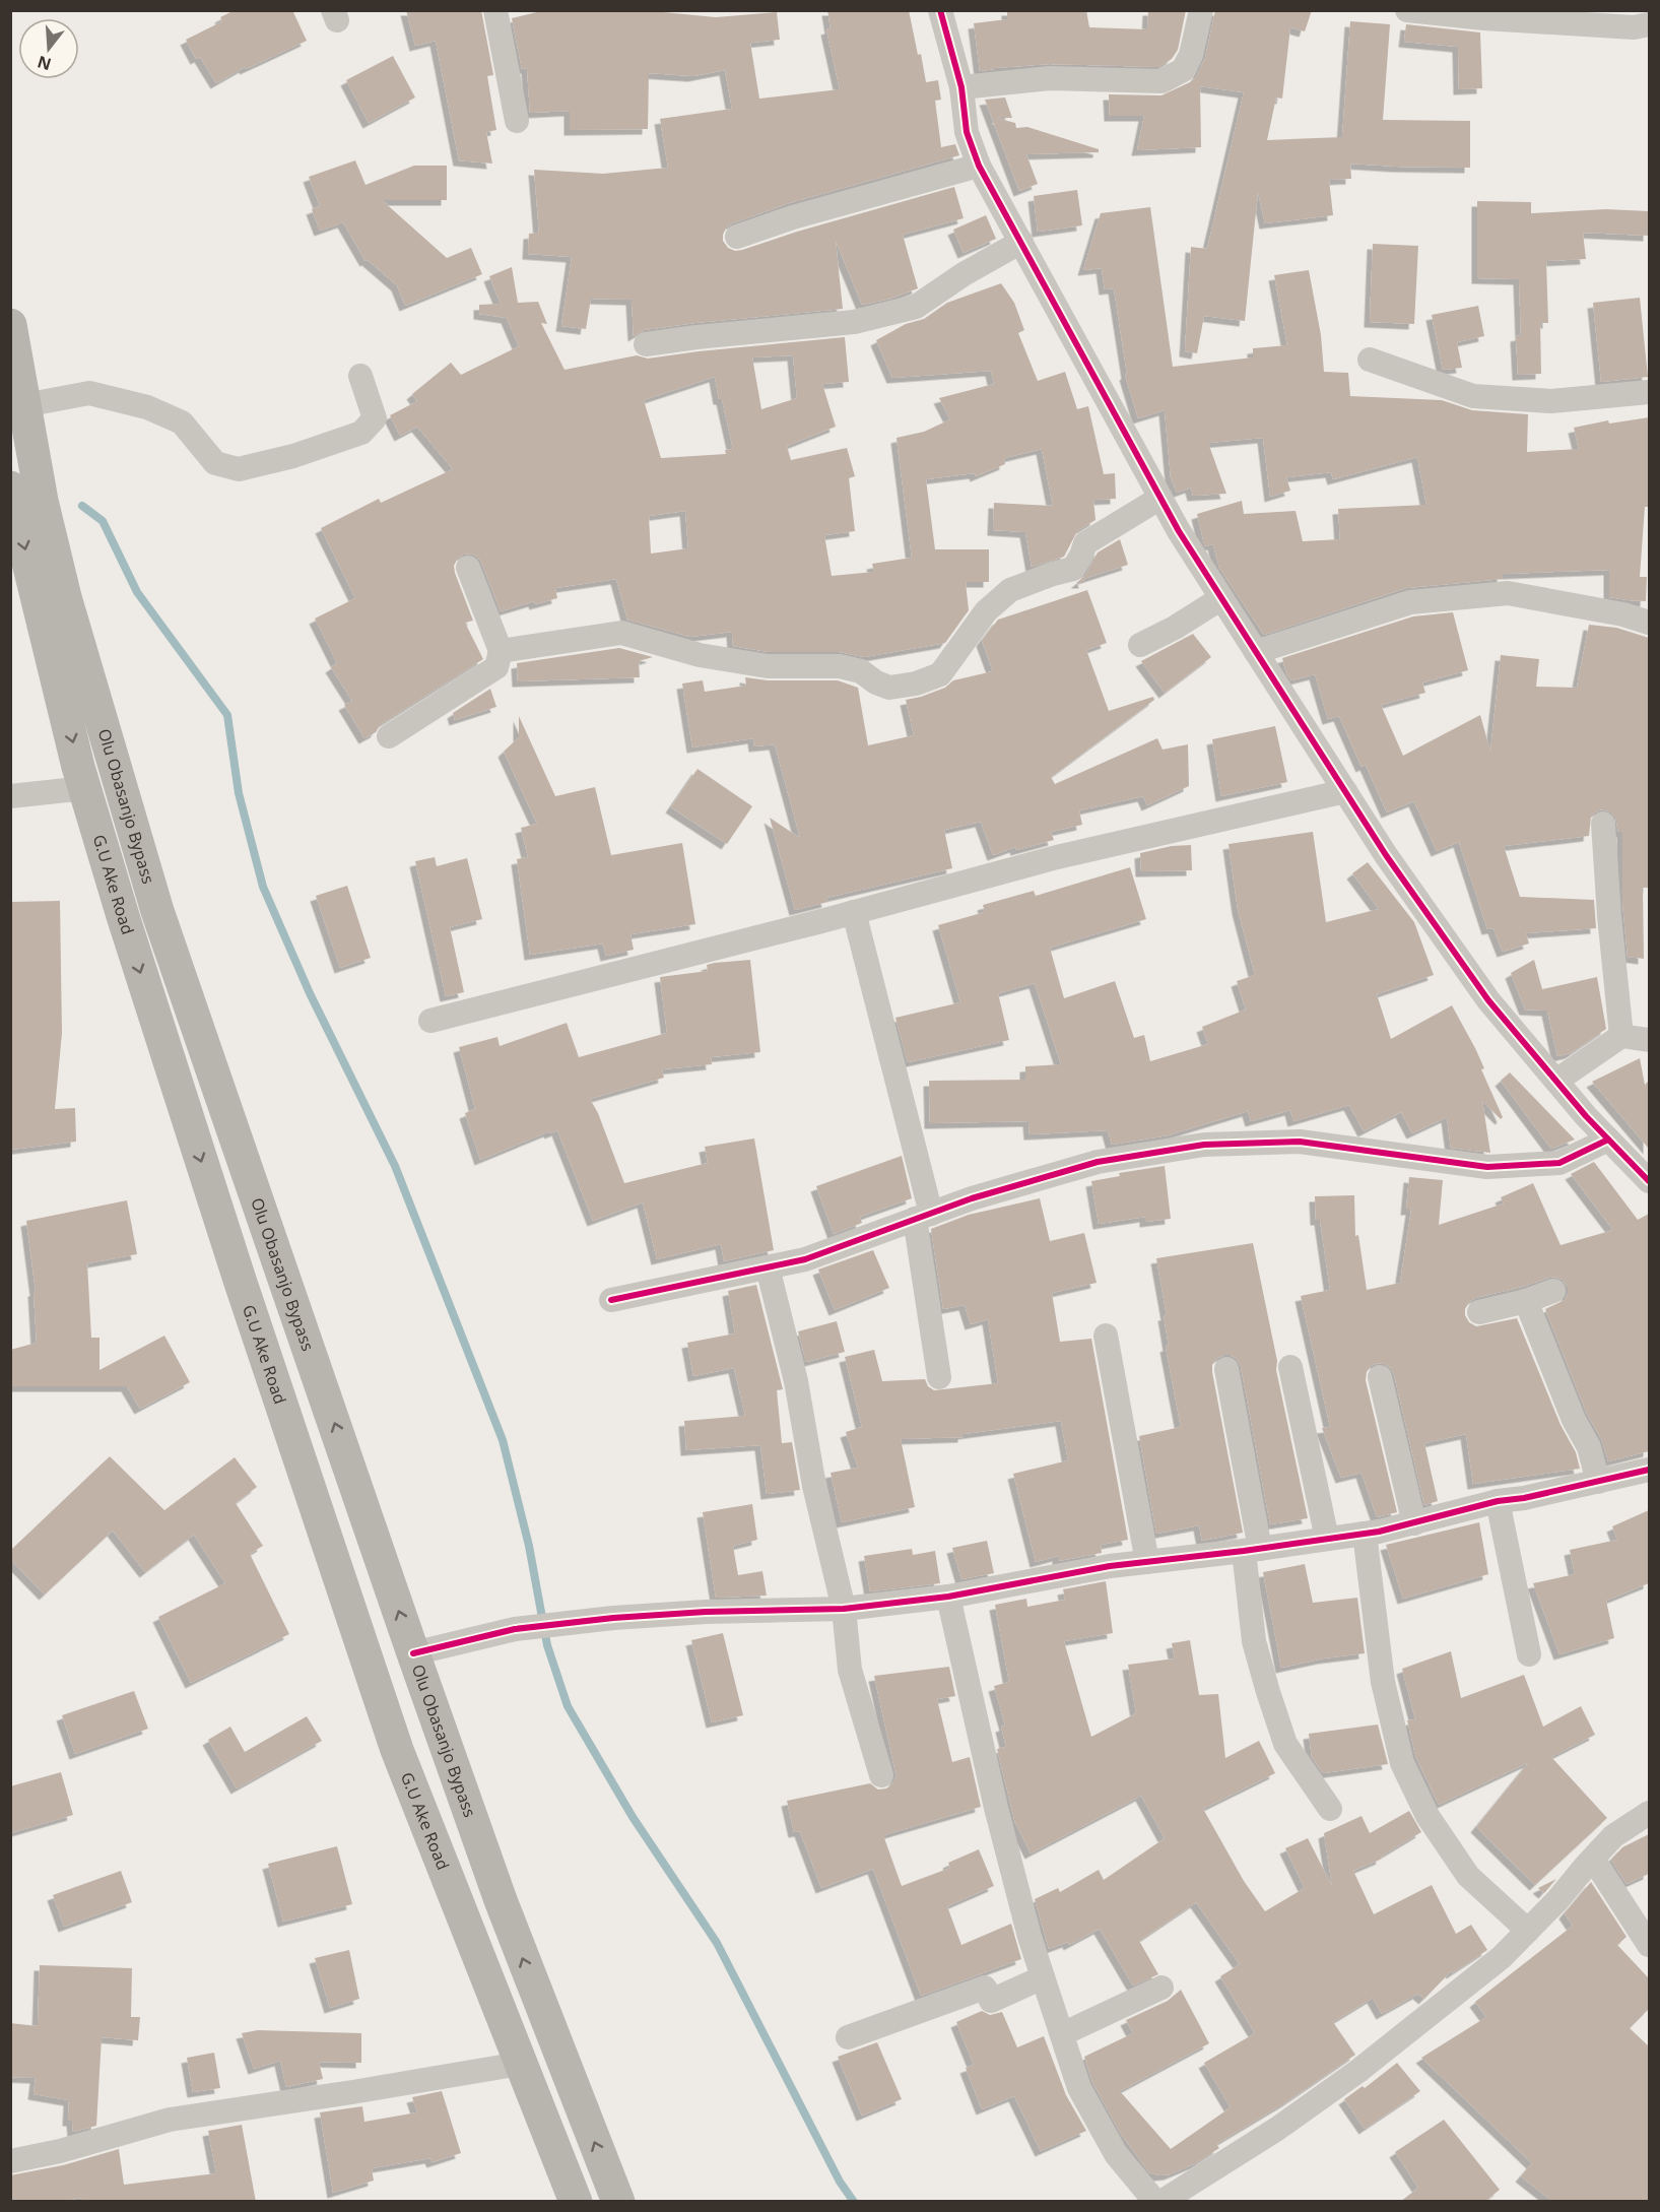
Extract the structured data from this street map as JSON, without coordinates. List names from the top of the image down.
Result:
{
  "streets": {
    "main road": ["Olu Obasanjo Bypass", "G.U Ake Road"]
  },
  "one_way": ["Olu Obasanjo Bypass", "G.U Ake Road"],
  "north": "bottom"
}
